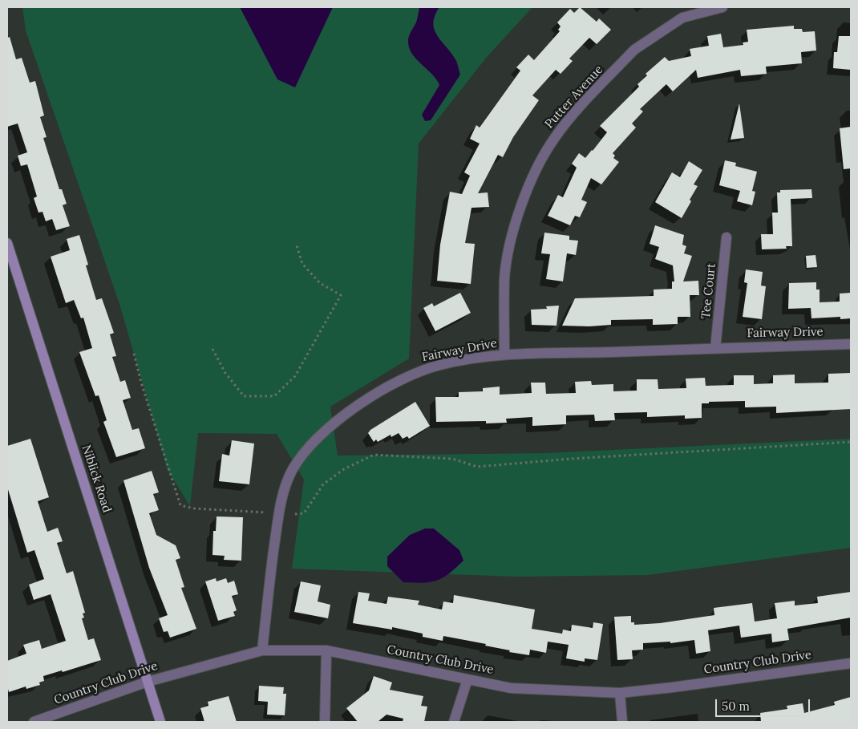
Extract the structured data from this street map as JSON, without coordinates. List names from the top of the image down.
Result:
{
  "streets": {
    "main road": ["Niblick Road"],
    "street": [
      "Putter Avenue",
      "Tee Court",
      "Fairway Drive",
      "Country Club Drive"
    ]
  },
  "crossings": [
    ["Putter Avenue", "Fairway Drive"],
    ["Tee Court", "Fairway Drive"],
    ["Fairway Drive", "Country Club Drive"],
    ["Niblick Road", "Country Club Drive"]
  ],
  "scale_bar": "50 m"
}
